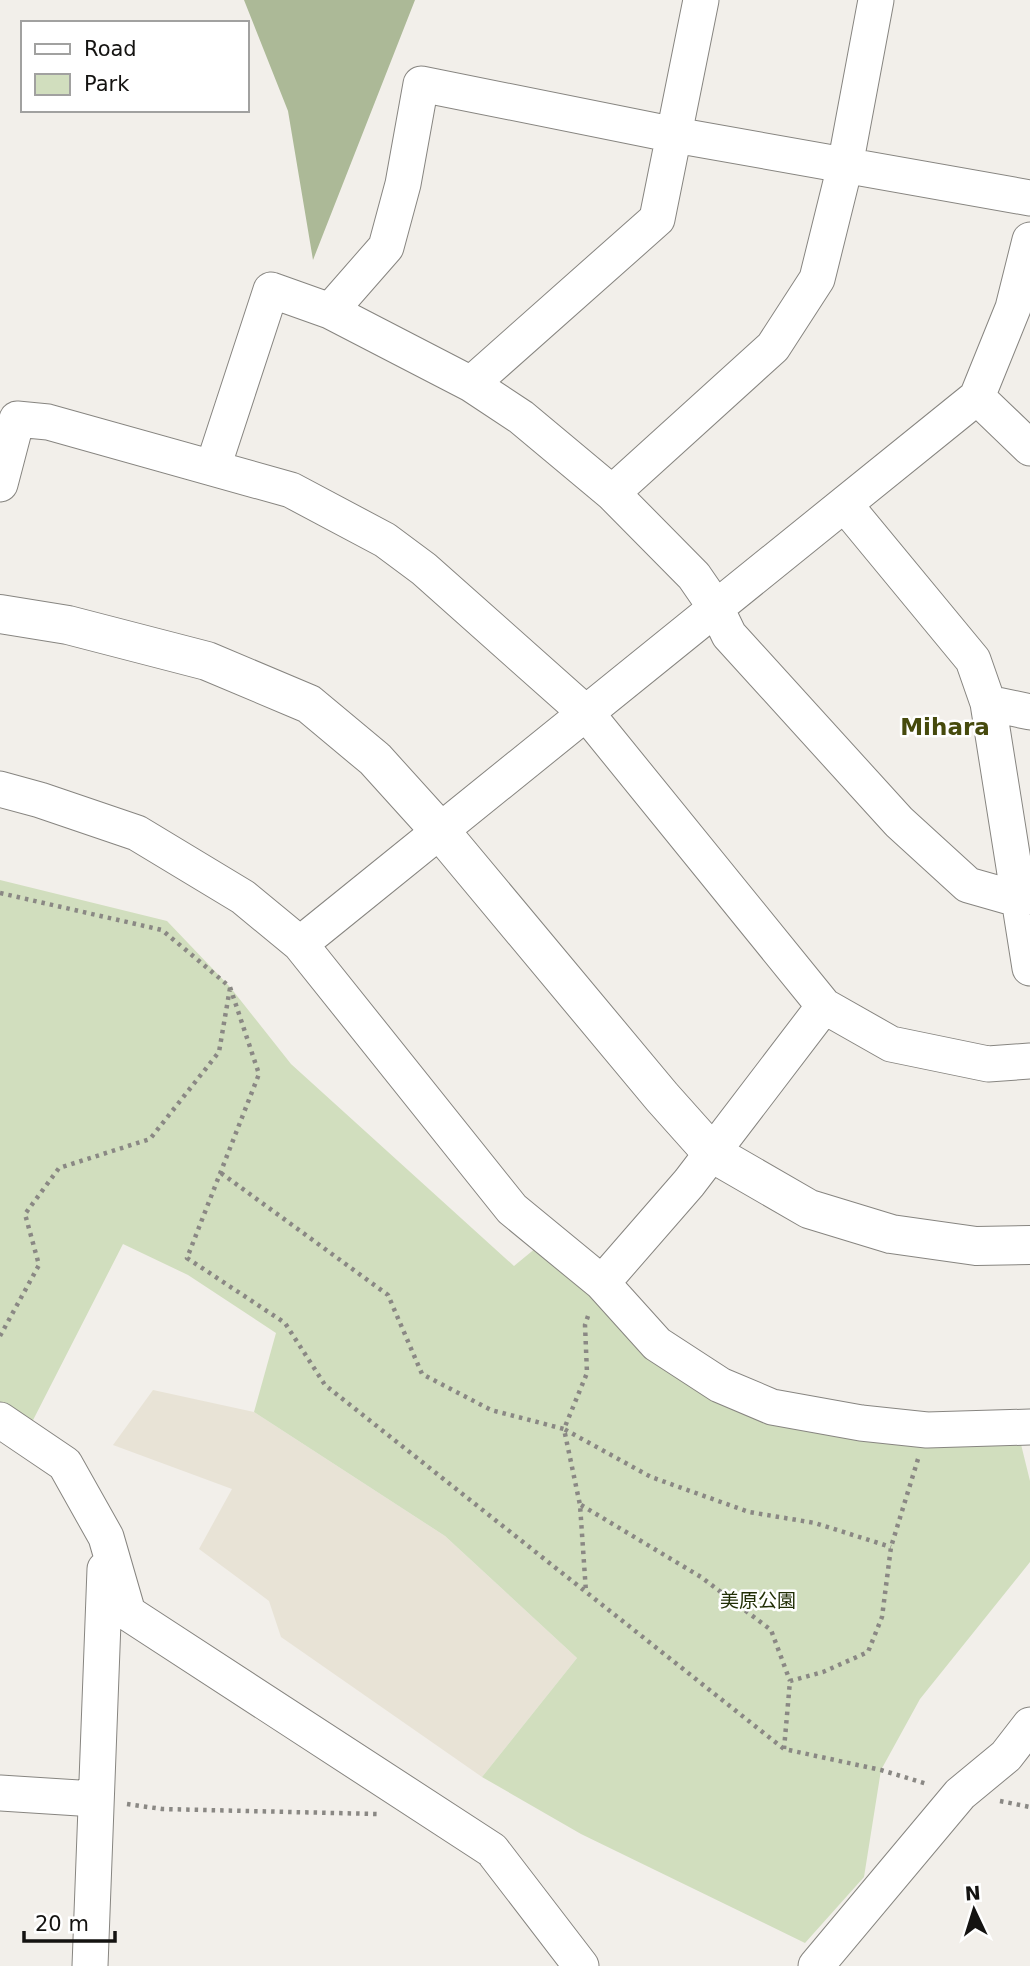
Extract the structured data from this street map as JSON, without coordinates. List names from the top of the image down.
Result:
{
  "districts": ["Mihara"],
  "parks": ["美原公園"],
  "legend": ["Road", "Park"],
  "scale_bar": "20 m",
  "north": "top"
}
